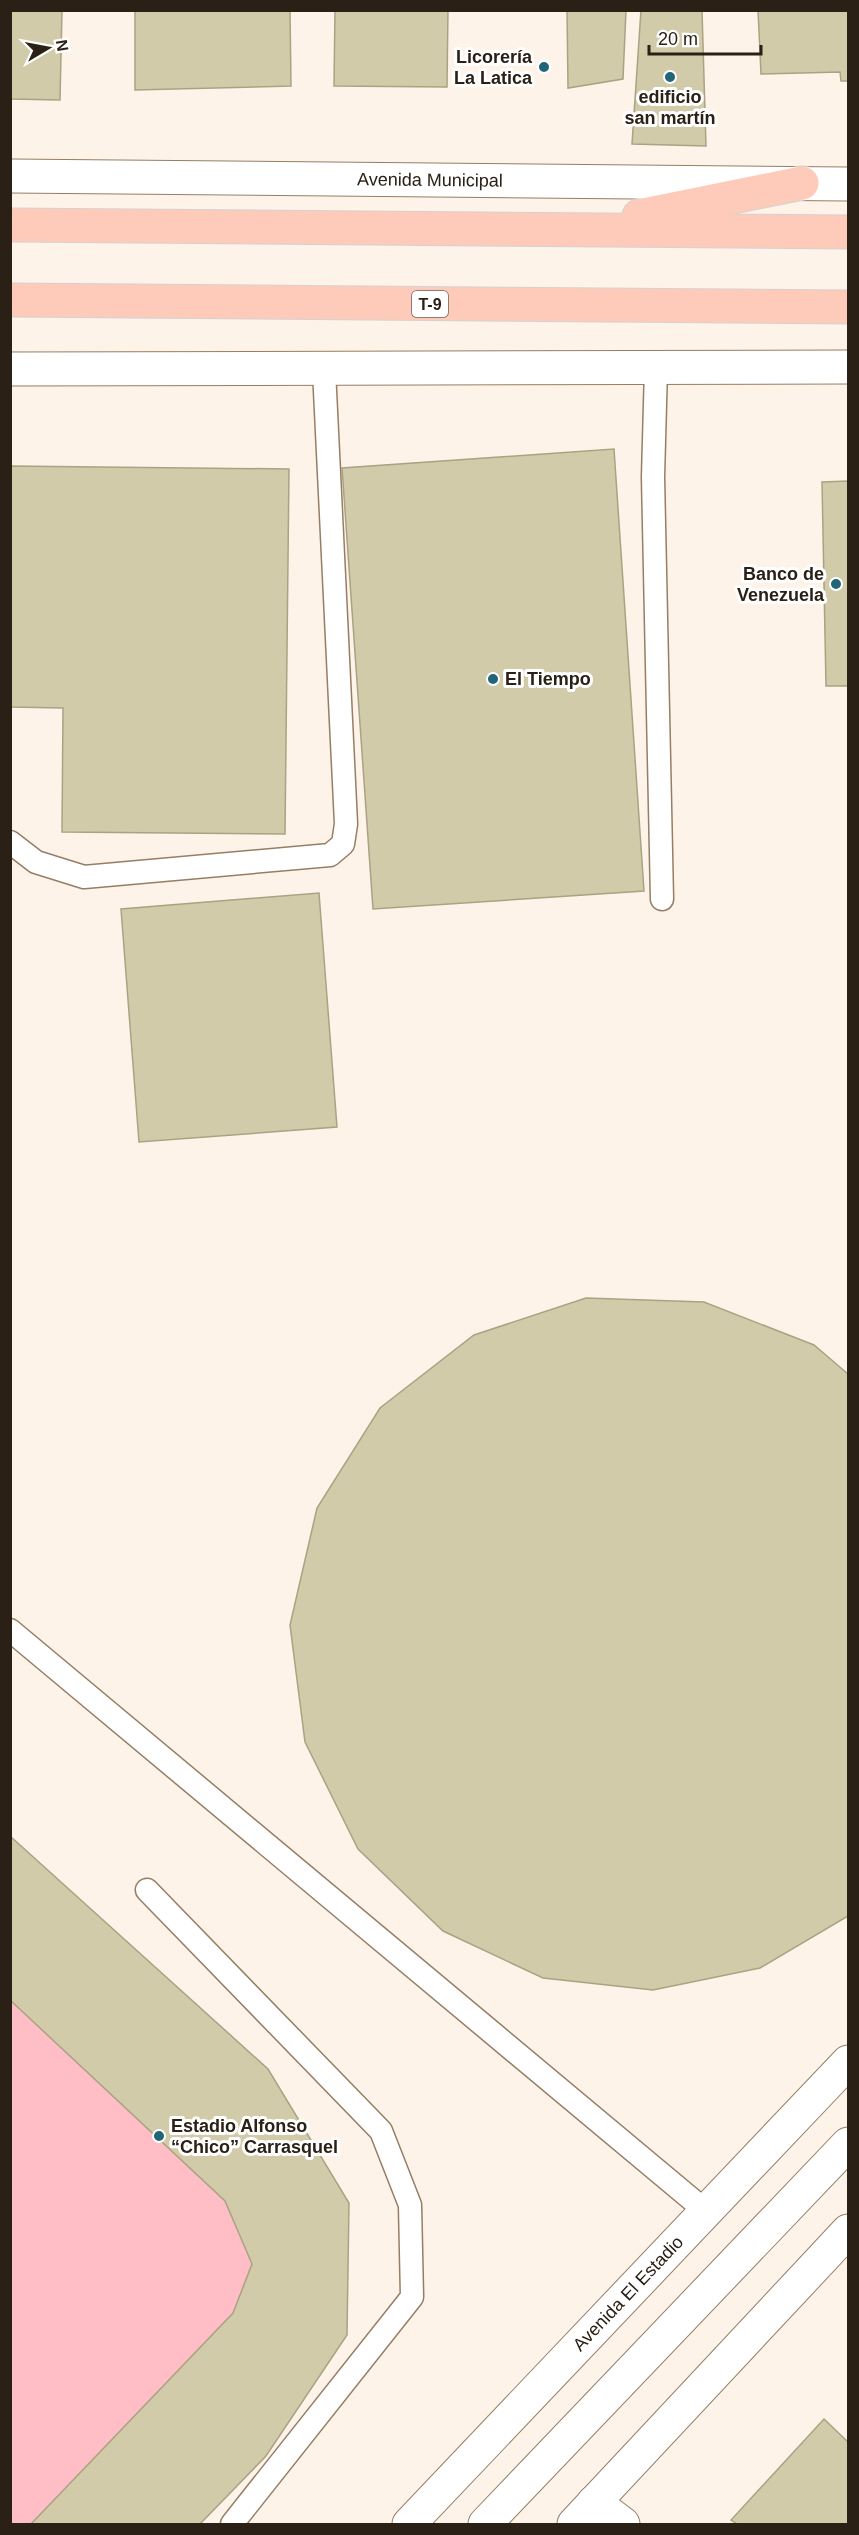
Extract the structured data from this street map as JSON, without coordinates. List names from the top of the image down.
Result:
{
  "streets": {
    "highway": ["T-9"],
    "street": ["Avenida Municipal", "Avenida El Estadio"]
  },
  "places": [
    "Licorería La Latica",
    "edificio san martín",
    "Banco de Venezuela",
    "El Tiempo",
    "Estadio Alfonso “Chico” Carrasquel"
  ],
  "scale_bar": "20 m",
  "north": "right"
}
